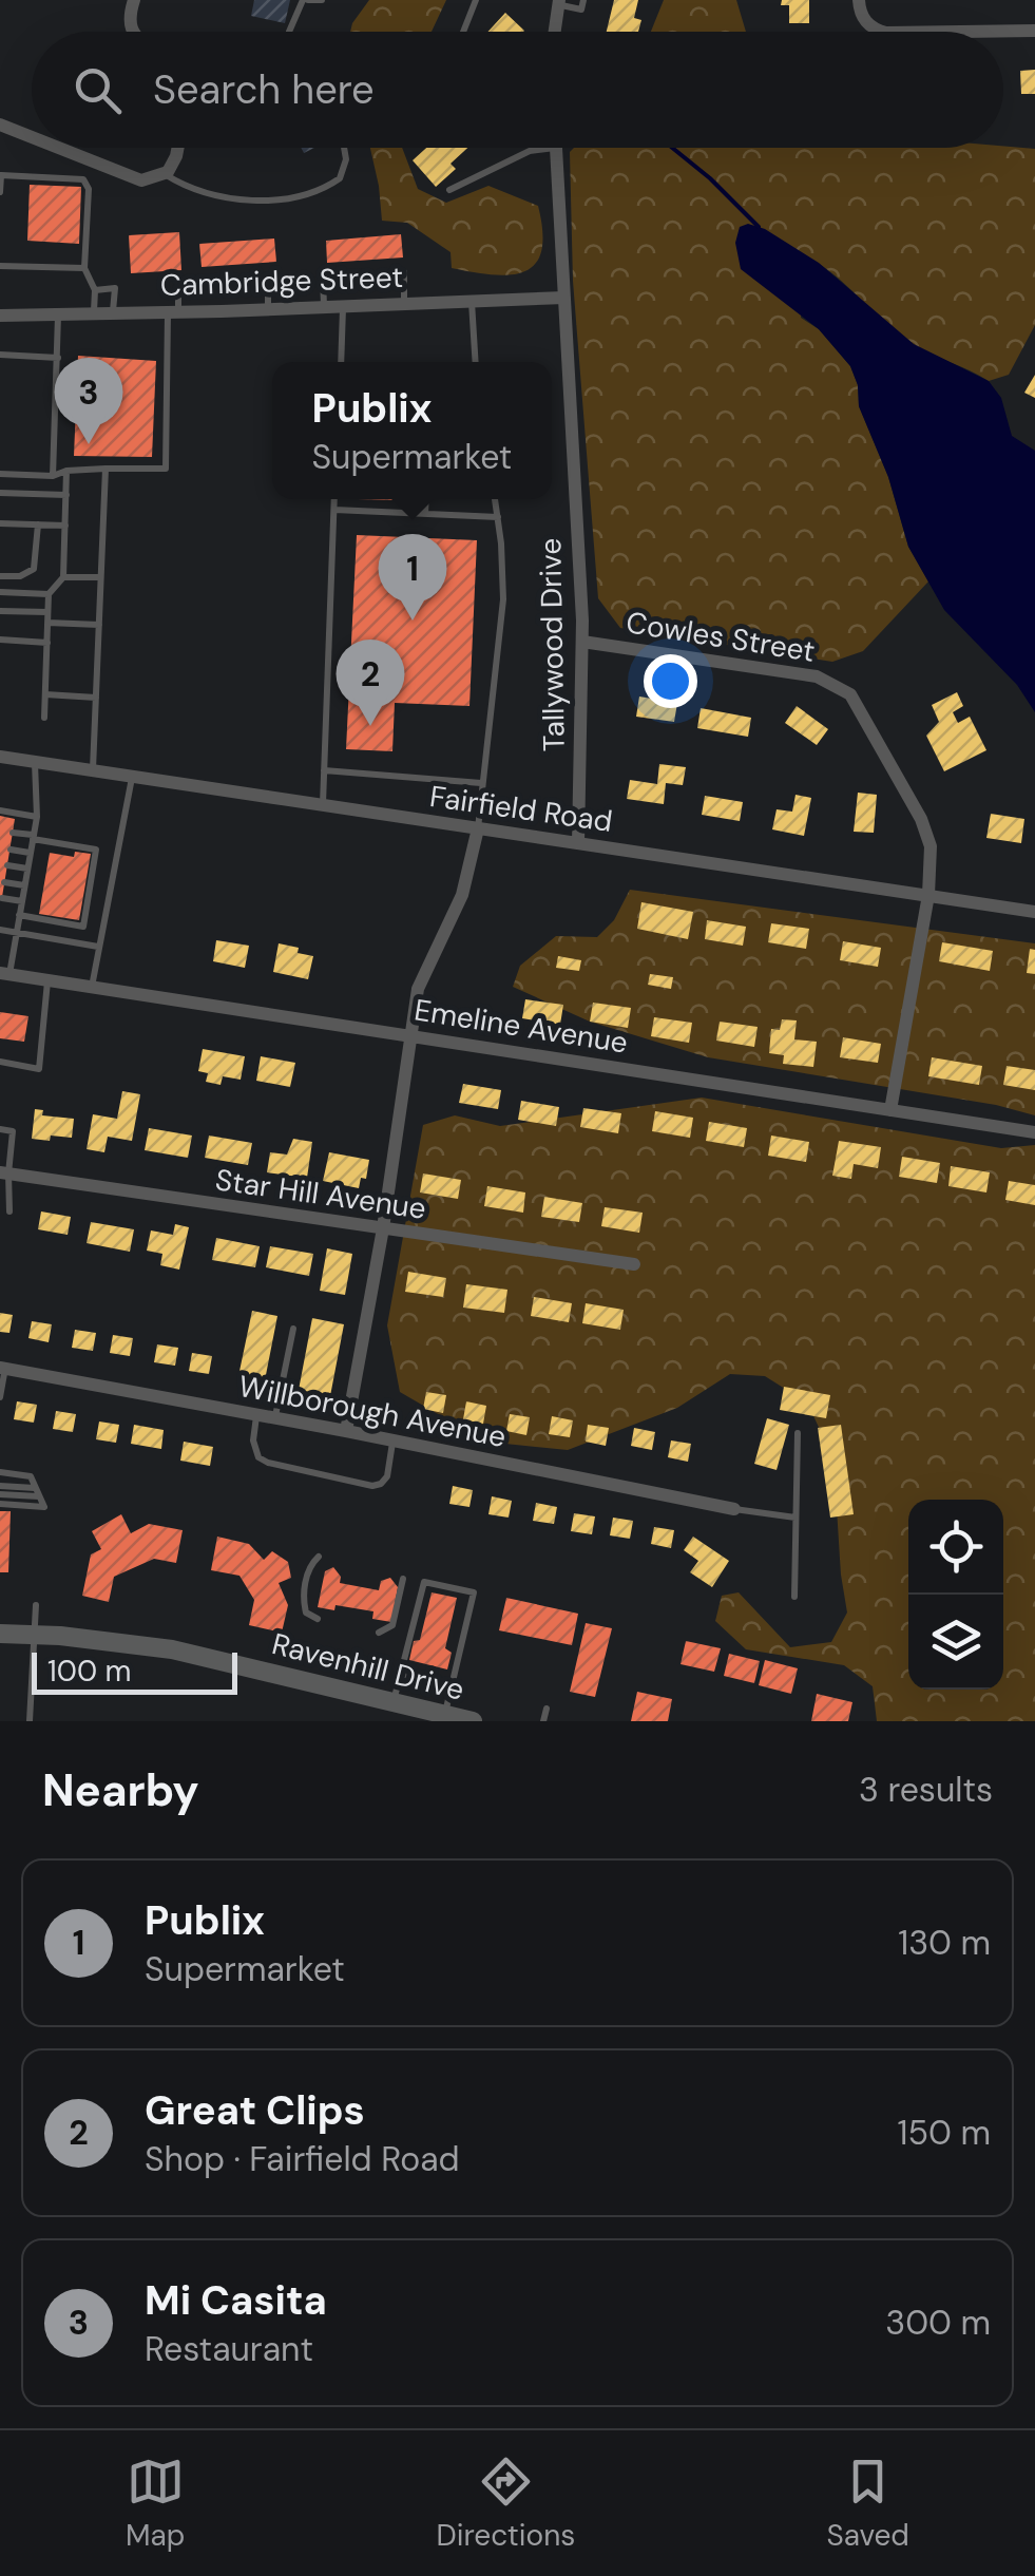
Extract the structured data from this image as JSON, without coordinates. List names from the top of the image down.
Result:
{
  "streets": {
    "street": [
      "Cambridge Street",
      "Cowles Street",
      "Tallywood Drive",
      "Fairfield Road",
      "Emeline Avenue",
      "Star Hill Avenue",
      "Willborough Avenue",
      "Ravenhill Drive"
    ]
  },
  "crossings": [
    ["Cambridge Street", "Tallywood Drive"],
    ["Cowles Street", "Tallywood Drive"],
    ["Cowles Street", "Fairfield Road"],
    ["Cowles Street", "Emeline Avenue"],
    ["Tallywood Drive", "Fairfield Road"]
  ],
  "scale_bar": "100 m",
  "page": {
    "search": "Search here",
    "pins": ["3", "1", "2"],
    "popup": ["Publix", "Supermarket"],
    "scale": "100 m",
    "heading": ["Nearby", "3 results"],
    "list": [
      {
        "mark": "1",
        "name": "Publix",
        "note": "Supermarket",
        "value": "130 m"
      },
      {
        "mark": "2",
        "name": "Great Clips",
        "note": "Shop · Fairfield Road",
        "value": "150 m"
      },
      {
        "mark": "3",
        "name": "Mi Casita",
        "note": "Restaurant",
        "value": "300 m"
      }
    ],
    "nav": ["Map", "Directions", "Saved"]
  }
}
